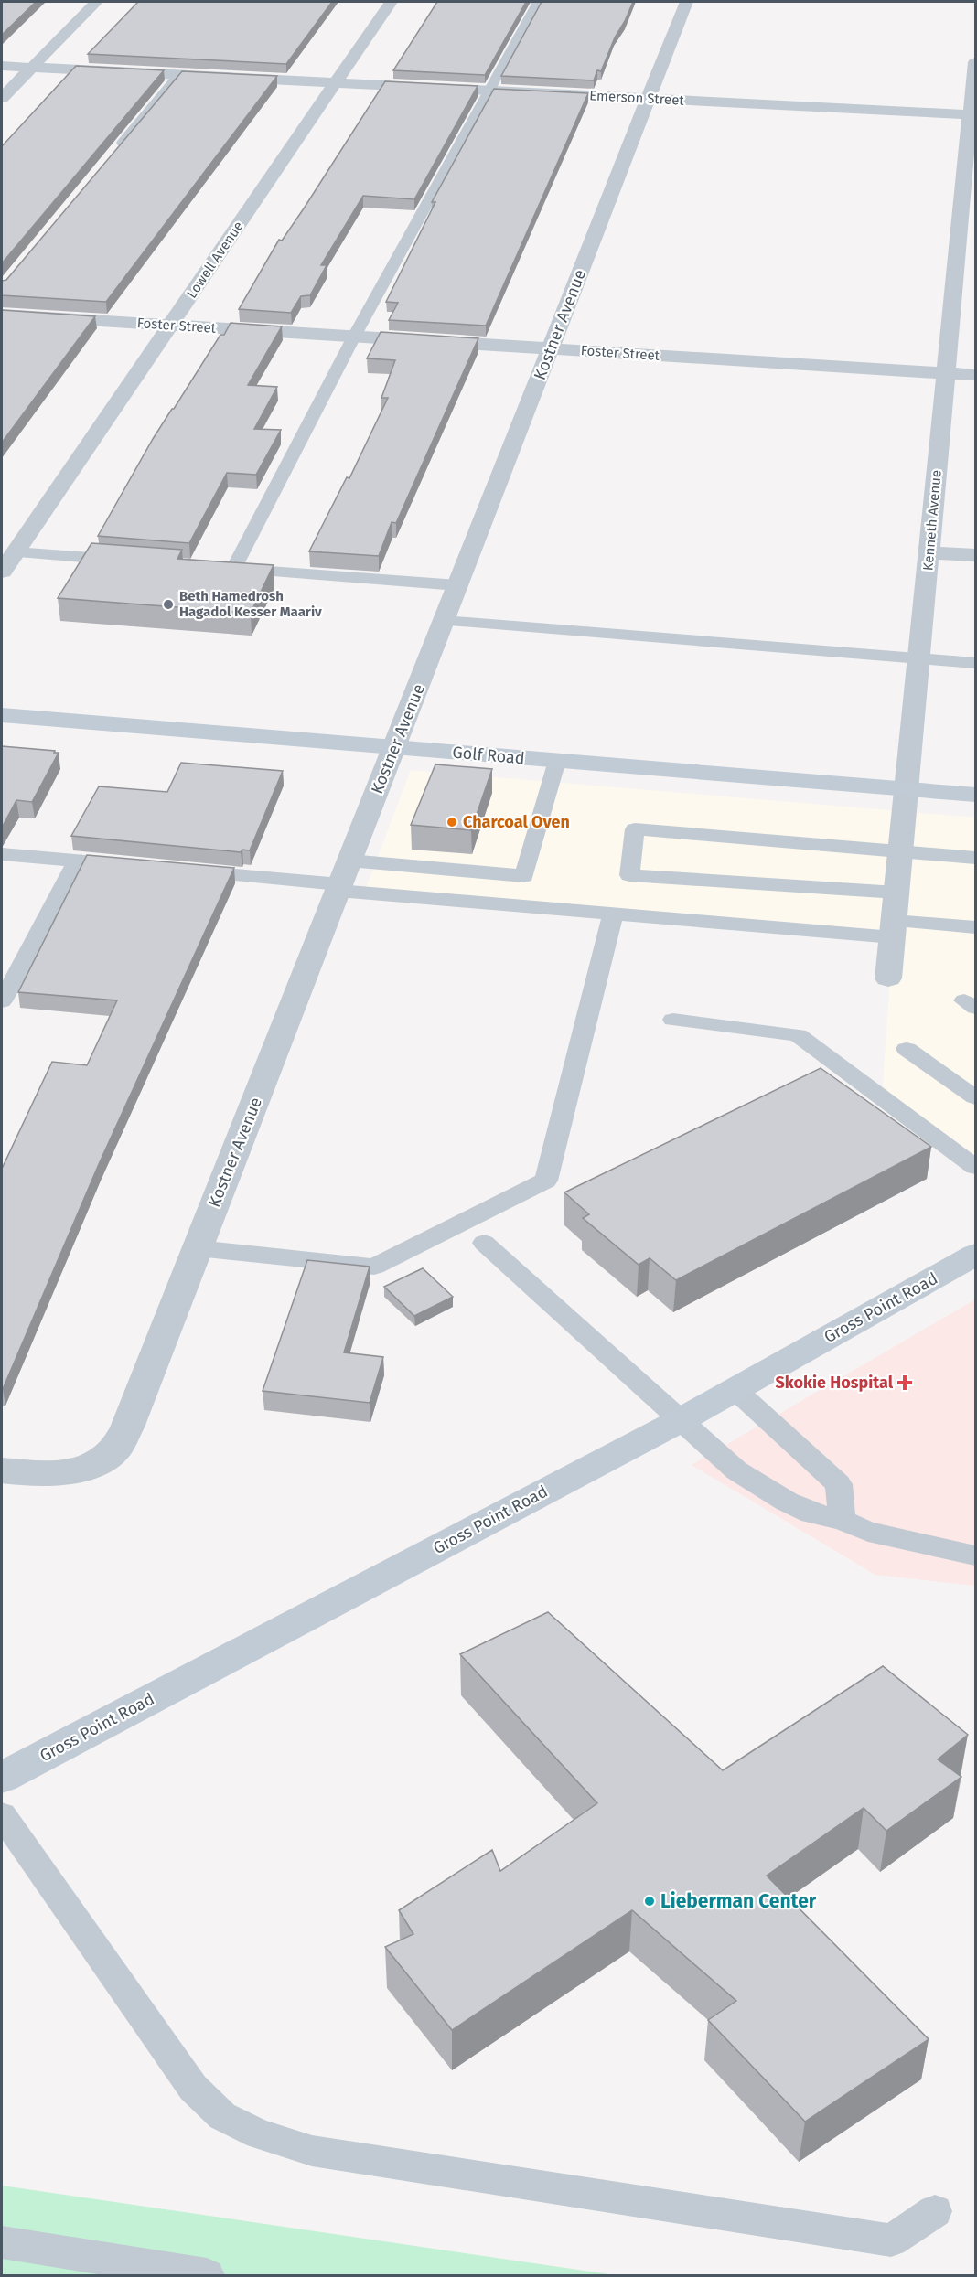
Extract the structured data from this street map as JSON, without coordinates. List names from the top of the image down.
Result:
{
  "streets": {
    "main road": ["Golf Road", "Gross Point Road"],
    "street": [
      "Emerson Street",
      "Lowell Avenue",
      "Kostner Avenue",
      "Foster Street",
      "Kenneth Avenue"
    ]
  },
  "crossings": [
    ["Emerson Street", "Lowell Avenue"],
    ["Emerson Street", "Kostner Avenue"],
    ["Emerson Street", "Kenneth Avenue"],
    ["Lowell Avenue", "Foster Street"],
    ["Kostner Avenue", "Foster Street"],
    ["Kostner Avenue", "Golf Road"],
    ["Foster Street", "Kenneth Avenue"],
    ["Kenneth Avenue", "Golf Road"]
  ],
  "places": {
    "other": ["Beth Hamedrosh Hagadol Kesser Maariv", "Charcoal Oven", "Lieberman Center"],
    "health": ["Skokie Hospital"]
  }
}
